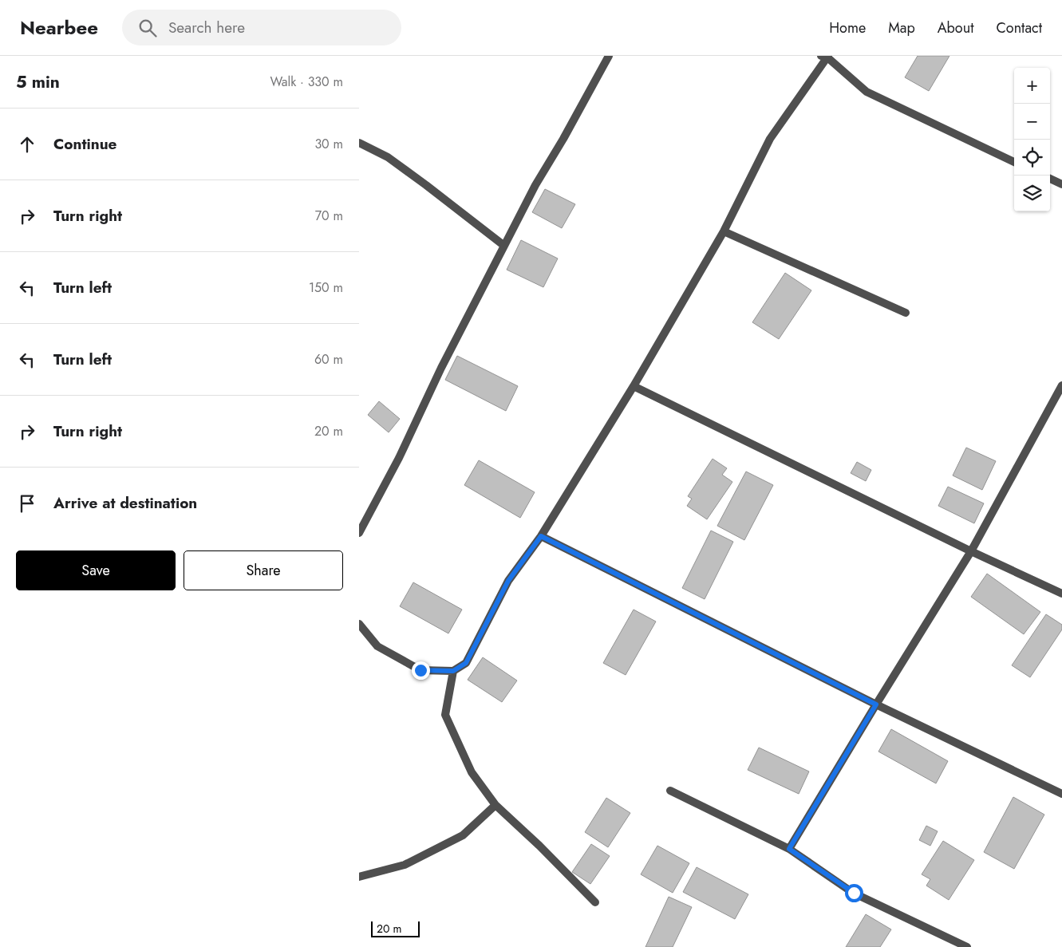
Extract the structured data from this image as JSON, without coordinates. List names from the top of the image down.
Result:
{
  "scale_bar": "20 m",
  "page": {
    "header": "Nearbee",
    "search": "Search here",
    "nav": [
      "Home",
      "Map",
      "About",
      "Contact"
    ],
    "heading": ["5 min", "Walk · 330 m"],
    "map_buttons": ["+", "−"],
    "list": [
      ["Continue", "30 m"],
      ["Turn right", "70 m"],
      ["Turn left", "150 m"],
      ["Turn left", "60 m"],
      ["Turn right", "20 m"],
      "Arrive at destination"
    ],
    "buttons": ["Save", "Share"],
    "scale": "20 m"
  }
}
